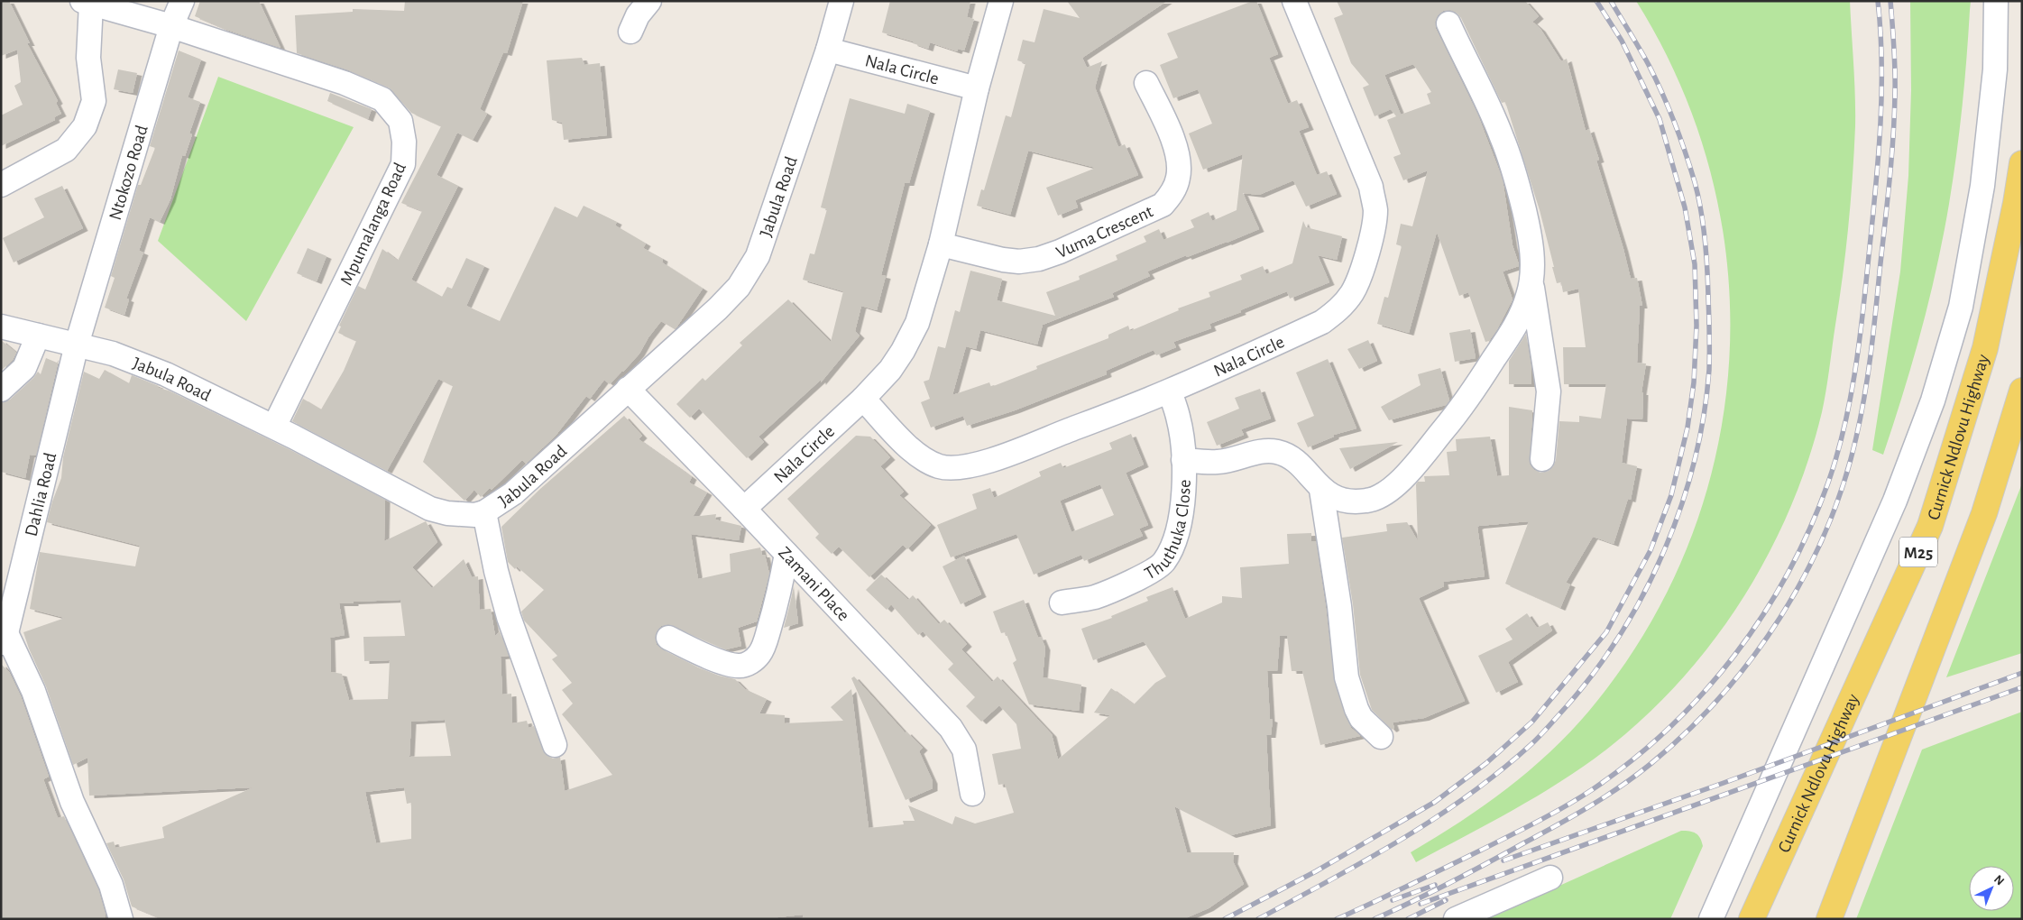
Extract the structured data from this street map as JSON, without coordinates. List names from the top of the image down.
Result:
{
  "streets": {
    "main road": ["Curnick Ndlovu Highway", "M25"],
    "street": [
      "Nala Circle",
      "Ntokozo Road",
      "Jabula Road",
      "Mpumalanga Road",
      "Vuma Crescent",
      "Dahlia Road",
      "Thuthuka Close",
      "Zamani Place"
    ]
  },
  "crossings": [
    ["Nala Circle", "Jabula Road"],
    ["Nala Circle", "Vuma Crescent"],
    ["Nala Circle", "Thuthuka Close"],
    ["Nala Circle", "Zamani Place"],
    ["Ntokozo Road", "Jabula Road"],
    ["Ntokozo Road", "Mpumalanga Road"],
    ["Ntokozo Road", "Dahlia Road"],
    ["Jabula Road", "Mpumalanga Road"],
    ["Jabula Road", "Dahlia Road"],
    ["Jabula Road", "Zamani Place"]
  ],
  "north": "top right"
}
